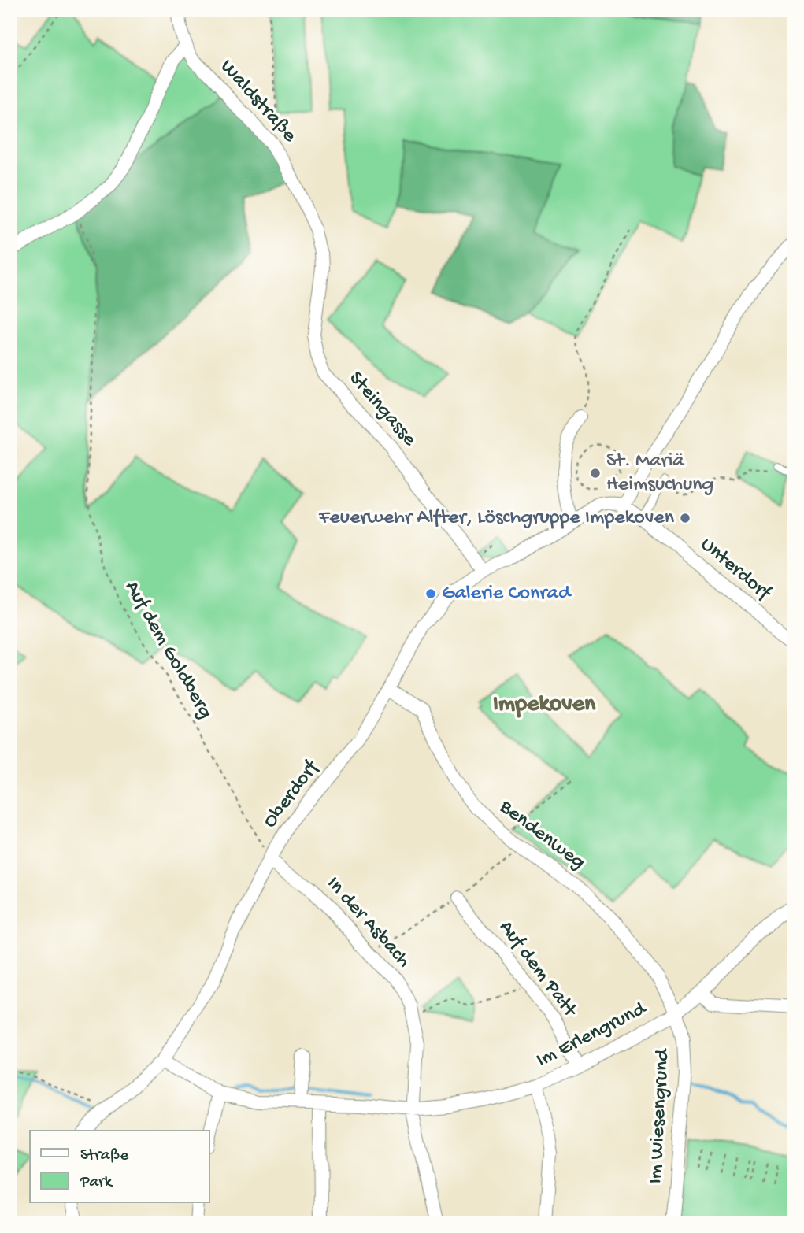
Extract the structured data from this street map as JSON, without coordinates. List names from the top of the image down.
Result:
{
  "streets": {
    "street": [
      "Waldstraße",
      "Steingasse",
      "Unterdorf",
      "Oberdorf",
      "Bendenweg",
      "In der Asbach",
      "Auf dem Patt",
      "Im Erlengrund",
      "Im Wiesengrund"
    ],
    "path": ["Auf dem Goldberg"]
  },
  "crossings": [
    ["Waldstraße", "Steingasse"],
    ["Steingasse", "Oberdorf"],
    ["Unterdorf", "Oberdorf"],
    ["Auf dem Goldberg", "Oberdorf"],
    ["Auf dem Goldberg", "In der Asbach"],
    ["Oberdorf", "Bendenweg"],
    ["Oberdorf", "In der Asbach"],
    ["Oberdorf", "Im Erlengrund"],
    ["Bendenweg", "Im Erlengrund"],
    ["Bendenweg", "Im Wiesengrund"],
    ["In der Asbach", "Im Erlengrund"],
    ["Auf dem Patt", "Im Erlengrund"],
    ["Im Erlengrund", "Im Wiesengrund"]
  ],
  "districts": ["Impekoven"],
  "places": ["St. Mariä Heimsuchung", "Feuerwehr Alfter, Löschgruppe Impekoven", "Galerie Conrad"],
  "legend": ["Straße", "Park"]
}
